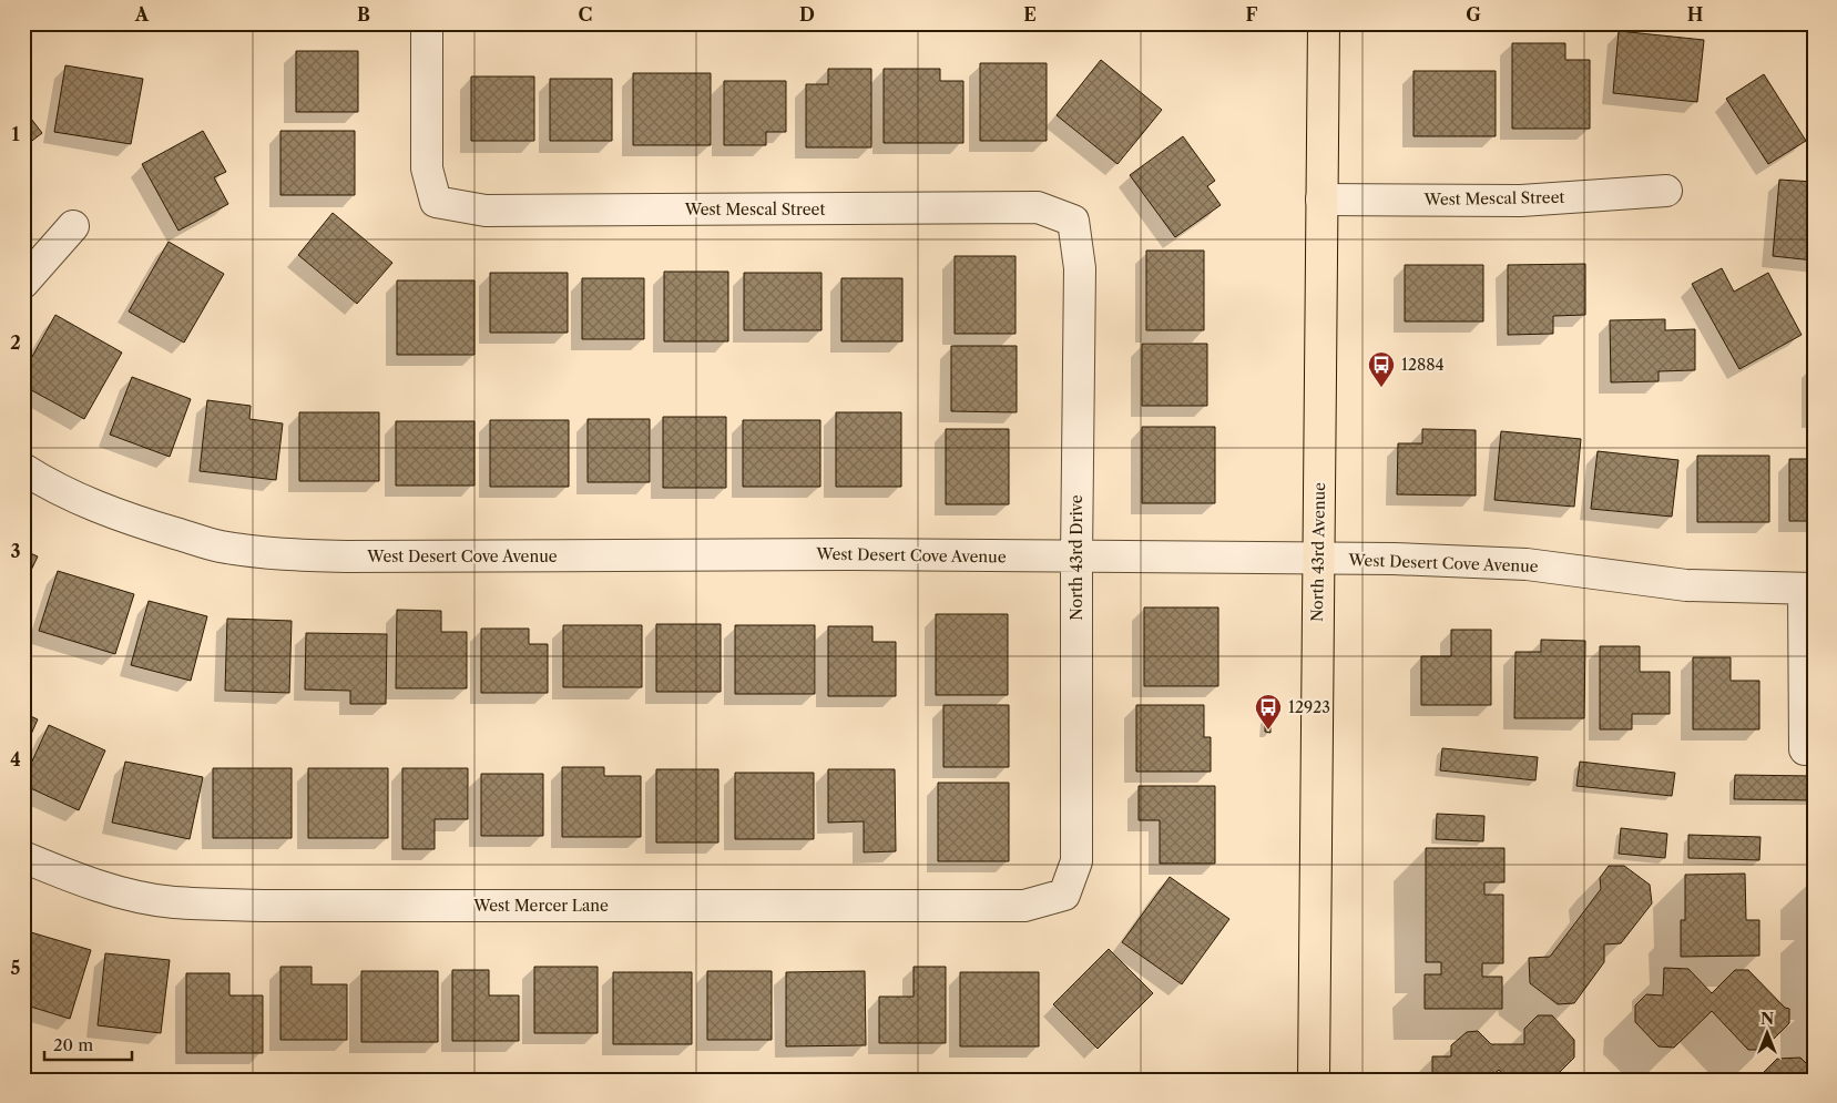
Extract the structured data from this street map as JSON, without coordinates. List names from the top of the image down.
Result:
{
  "streets": {
    "main road": ["North 43rd Avenue"],
    "street": [
      "West Mescal Street",
      "West Desert Cove Avenue",
      "North 43rd Drive",
      "West Mercer Lane"
    ]
  },
  "crossings": [
    ["West Mescal Street", "North 43rd Avenue"],
    ["West Mescal Street", "North 43rd Drive"],
    ["North 43rd Avenue", "West Desert Cove Avenue"],
    ["West Desert Cove Avenue", "North 43rd Drive"],
    ["North 43rd Drive", "West Mercer Lane"]
  ],
  "places": {
    "bus stop": ["12884", "12923"]
  },
  "scale_bar": "20 m",
  "north": "top",
  "grid": {
    "columns": [
      "A",
      "B",
      "C",
      "D",
      "E",
      "F",
      "G",
      "H"
    ],
    "rows": [
      "1",
      "2",
      "3",
      "4",
      "5"
    ]
  }
}
